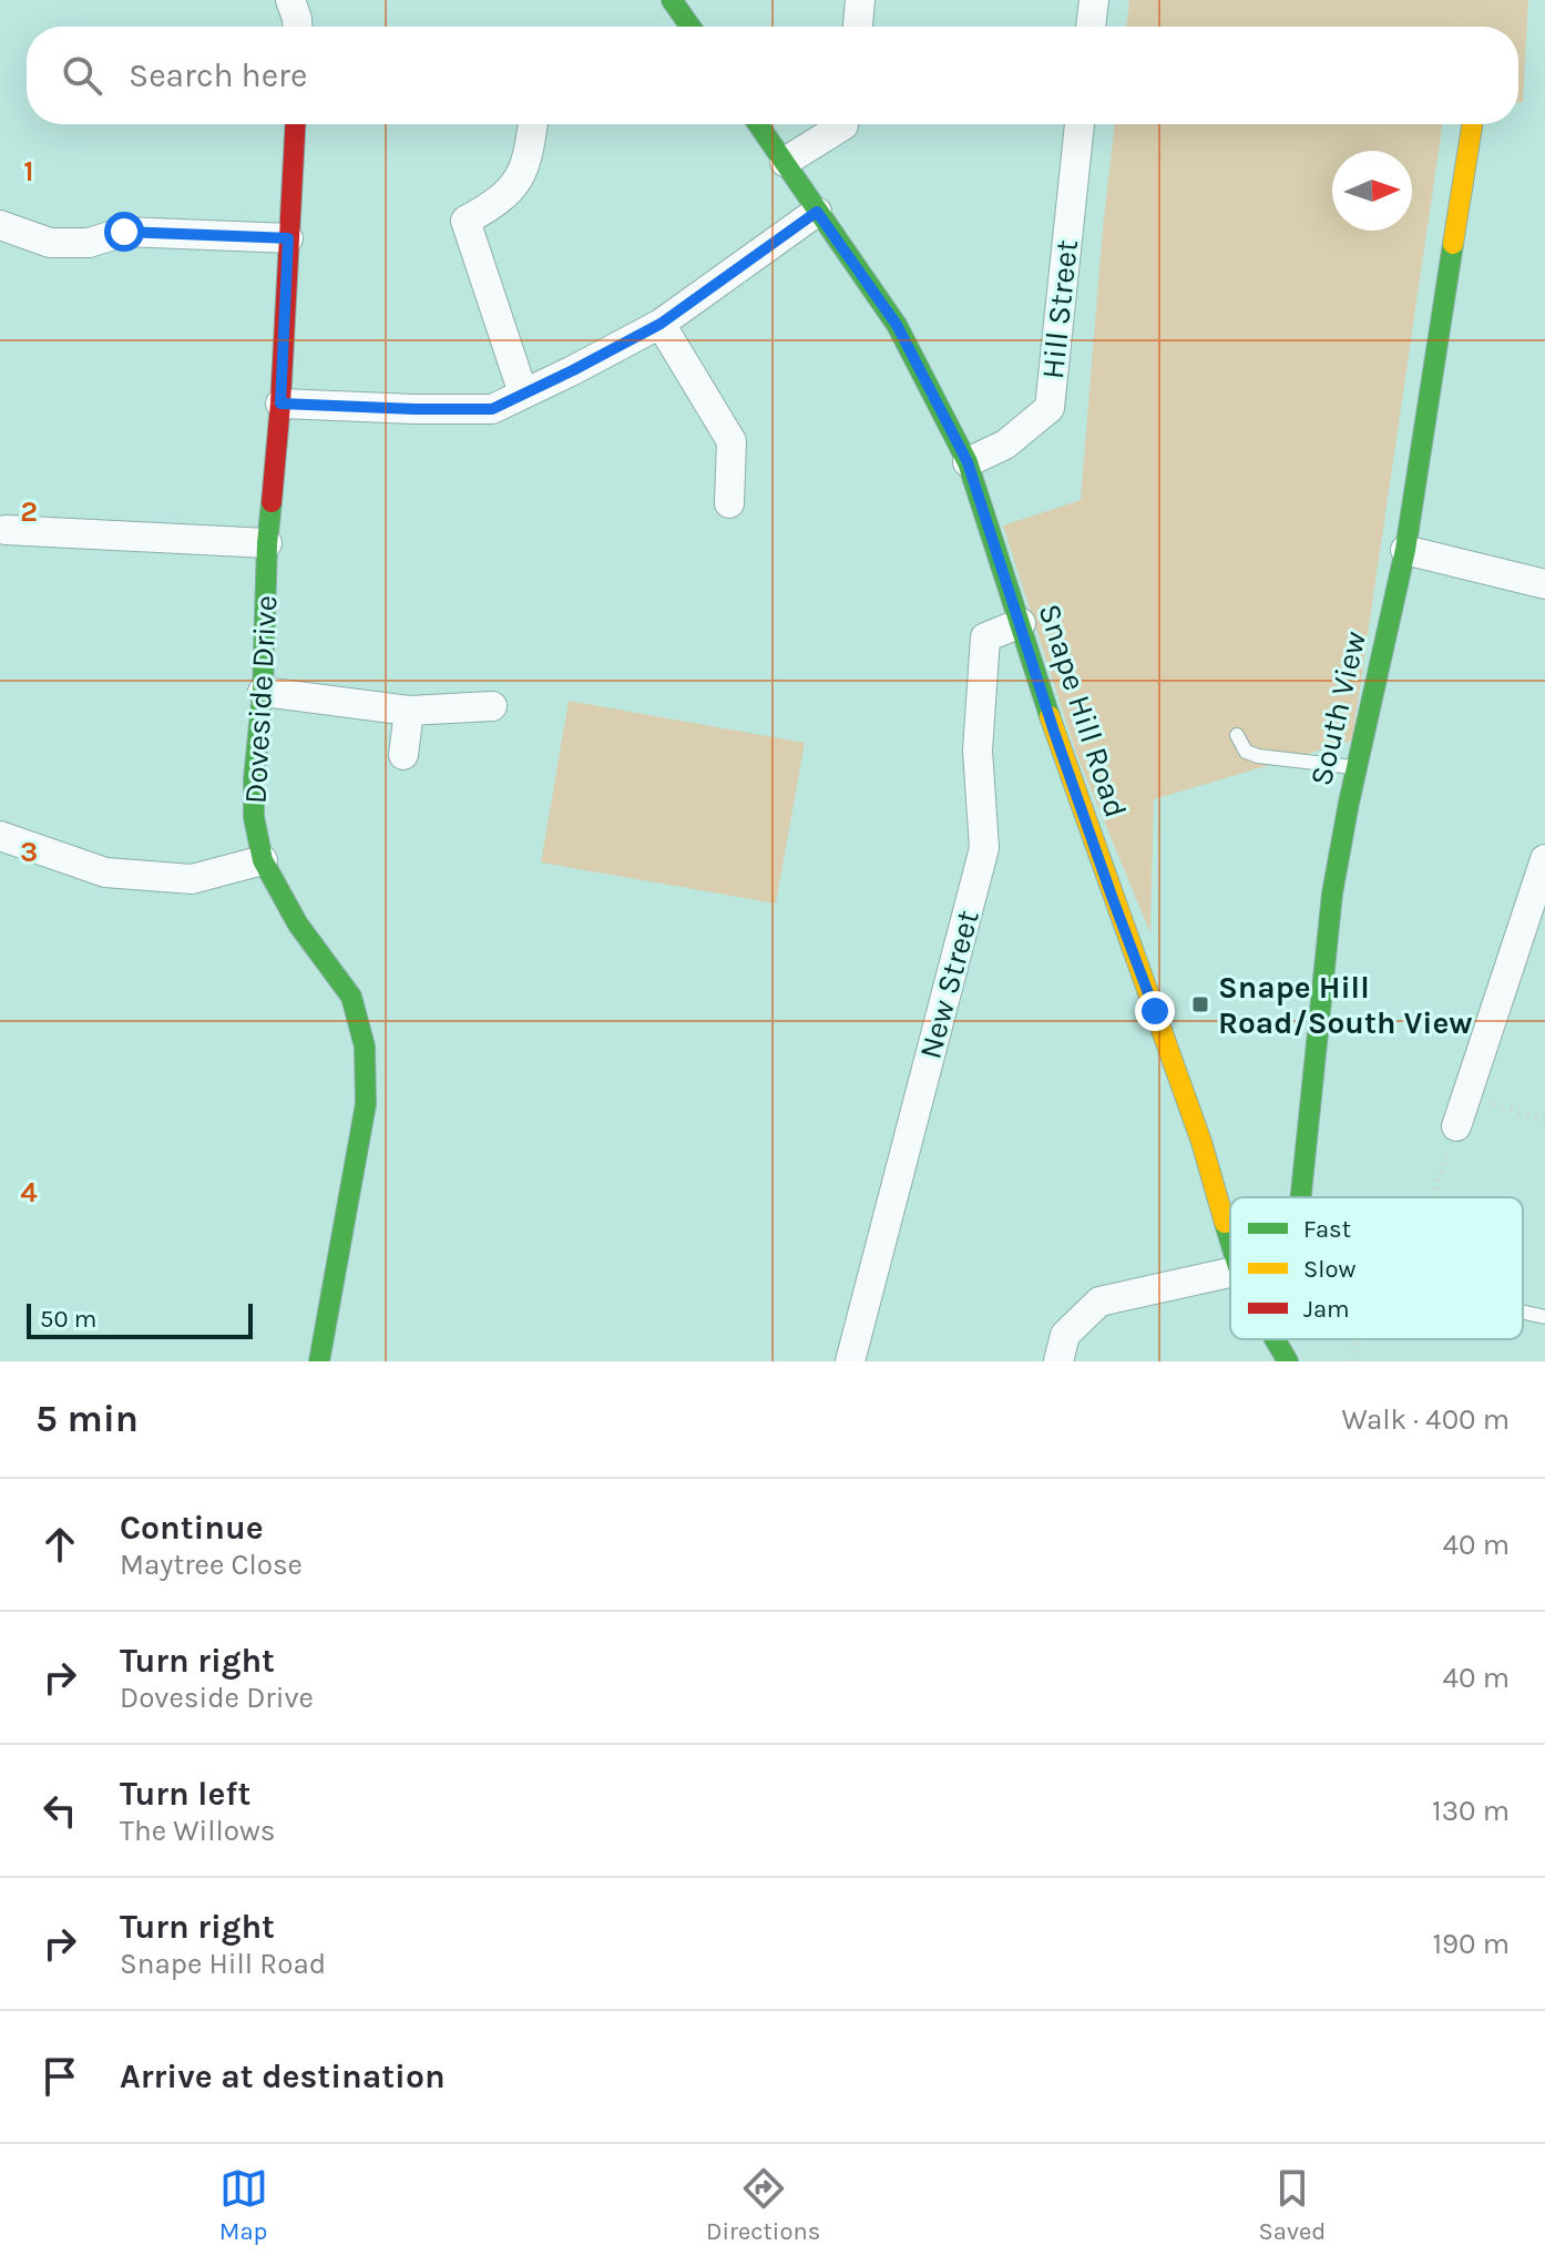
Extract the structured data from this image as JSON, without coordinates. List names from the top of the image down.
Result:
{
  "streets": {
    "street": [
      "Hill Street",
      "Doveside Drive",
      "South View",
      "Snape Hill Road",
      "New Street"
    ]
  },
  "crossings": [
    ["Hill Street", "Snape Hill Road"],
    ["Snape Hill Road", "New Street"]
  ],
  "places": {
    "transit": ["Snape Hill Road/South View"]
  },
  "legend": ["Fast", "Slow", "Jam"],
  "scale_bar": "50 m",
  "north": "right",
  "page": {
    "search": "Search here",
    "scale": "50 m",
    "heading": ["5 min", "Walk · 400 m"],
    "list": [
      ["Continue", "Maytree Close", "40 m"],
      ["Turn right", "Doveside Drive", "40 m"],
      ["Turn left", "The Willows", "130 m"],
      ["Turn right", "Snape Hill Road", "190 m"],
      "Arrive at destination"
    ],
    "nav": ["Map", "Directions", "Saved"]
  },
  "grid": {
    "rows": [
      "1",
      "2",
      "3",
      "4"
    ]
  }
}
